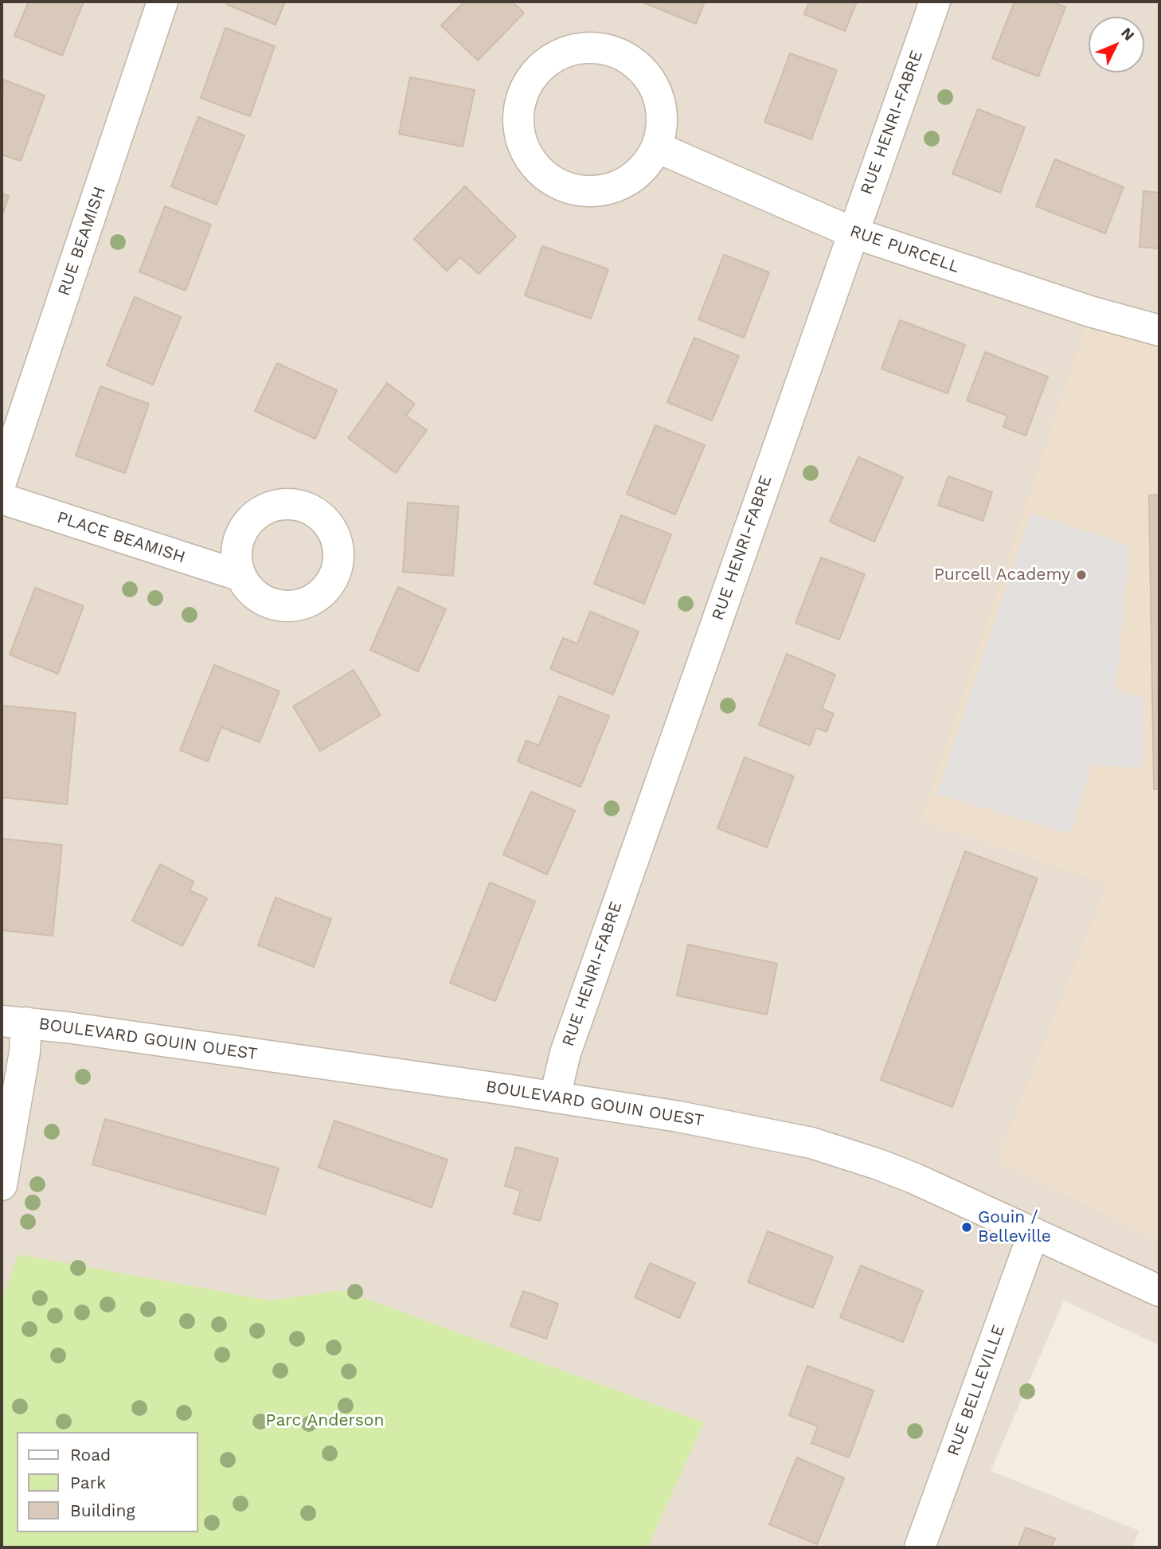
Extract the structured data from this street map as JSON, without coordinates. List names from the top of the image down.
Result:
{
  "streets": {
    "street": [
      "RUE HENRI-FABRE",
      "RUE BEAMISH",
      "RUE PURCELL",
      "PLACE BEAMISH",
      "BOULEVARD GOUIN OUEST",
      "RUE BELLEVILLE"
    ]
  },
  "crossings": [
    ["RUE HENRI-FABRE", "RUE PURCELL"],
    ["RUE HENRI-FABRE", "BOULEVARD GOUIN OUEST"],
    ["BOULEVARD GOUIN OUEST", "RUE BELLEVILLE"]
  ],
  "parks": ["Parc Anderson"],
  "places": ["Purcell Academy", "Gouin / Belleville"],
  "legend": ["Road", "Park", "Building"],
  "north": "top right"
}
